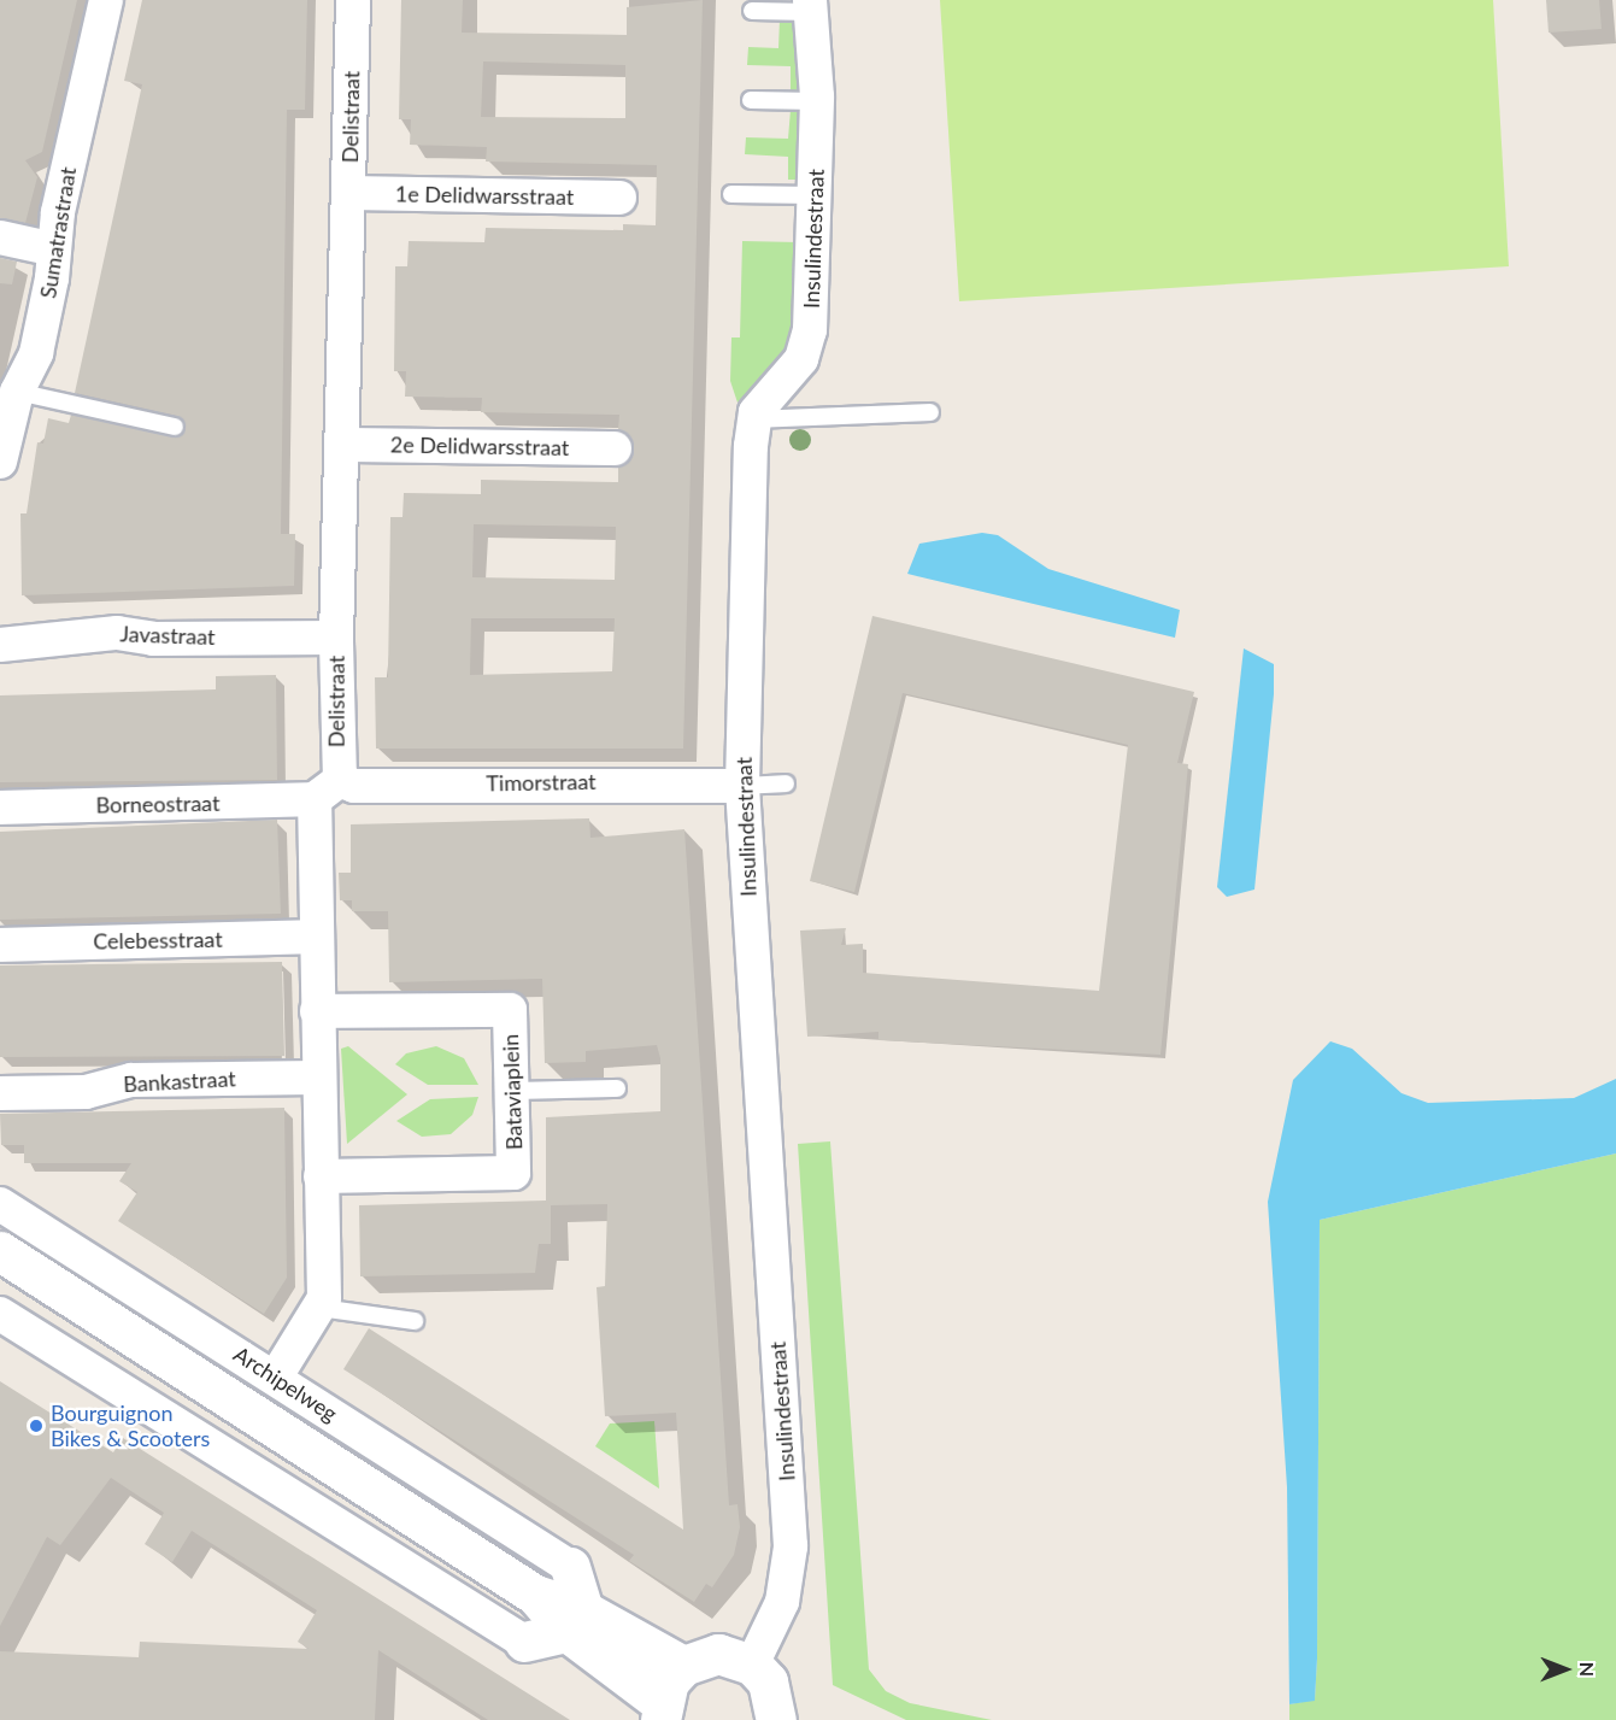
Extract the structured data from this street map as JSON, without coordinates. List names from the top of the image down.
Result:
{
  "streets": {
    "main road": ["Archipelweg"],
    "street": [
      "Delistraat",
      "1e Delidwarsstraat",
      "Sumatrastraat",
      "Insulindestraat",
      "2e Delidwarsstraat",
      "Javastraat",
      "Timorstraat",
      "Borneostraat",
      "Celebesstraat",
      "Bankastraat",
      "Bataviaplein"
    ]
  },
  "crossings": [
    ["Delistraat", "1e Delidwarsstraat"],
    ["Delistraat", "2e Delidwarsstraat"],
    ["Delistraat", "Javastraat"],
    ["Delistraat", "Timorstraat"],
    ["Delistraat", "Borneostraat"],
    ["Delistraat", "Celebesstraat"],
    ["Delistraat", "Bankastraat"],
    ["Delistraat", "Bataviaplein"],
    ["Delistraat", "Archipelweg"],
    ["Insulindestraat", "Timorstraat"],
    ["Timorstraat", "Borneostraat"]
  ],
  "places": ["Bourguignon Bikes & Scooters"],
  "north": "right"
}
